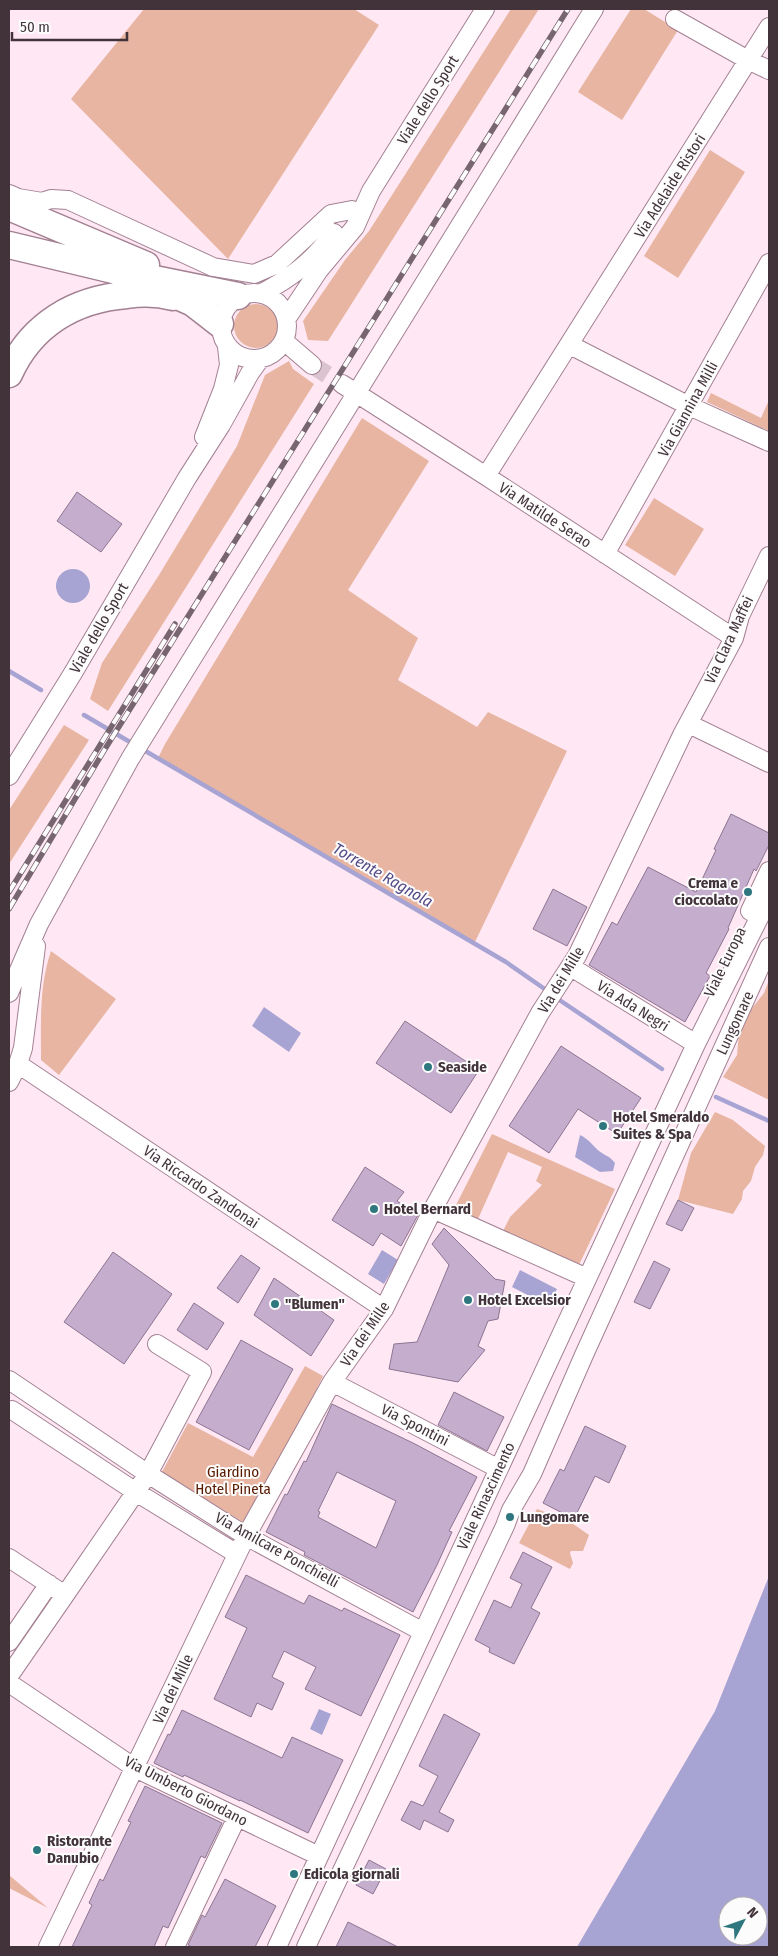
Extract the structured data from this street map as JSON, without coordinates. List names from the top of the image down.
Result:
{
  "streets": {
    "street": [
      "Viale dello Sport",
      "Via Adelaide Ristori",
      "Via Giannina Milli",
      "Via Matilde Serao",
      "Via Clara Maffei",
      "Viale Europa",
      "Via dei Mille",
      "Via Ada Negri",
      "Lungomare",
      "Via Riccardo Zandonai",
      "Via Spontini",
      "Viale Rinascimento",
      "Via Amilcare Ponchielli",
      "Via Umberto Giordano"
    ]
  },
  "crossings": [
    ["Via Adelaide Ristori", "Via Matilde Serao"],
    ["Via Giannina Milli", "Via Matilde Serao"],
    ["Via Matilde Serao", "Via Clara Maffei"],
    ["Via Clara Maffei", "Via dei Mille"],
    ["Viale Europa", "Via Ada Negri"],
    ["Viale Europa", "Viale Rinascimento"],
    ["Via dei Mille", "Via Ada Negri"],
    ["Via dei Mille", "Via Riccardo Zandonai"],
    ["Via dei Mille", "Via Spontini"],
    ["Via dei Mille", "Via Amilcare Ponchielli"],
    ["Via dei Mille", "Via Umberto Giordano"],
    ["Via Ada Negri", "Viale Rinascimento"],
    ["Via Spontini", "Viale Rinascimento"],
    ["Viale Rinascimento", "Via Amilcare Ponchielli"],
    ["Viale Rinascimento", "Via Umberto Giordano"]
  ],
  "water": ["Torrente Ragnola"],
  "parks": ["Giardino Hotel Pineta"],
  "places": [
    "Crema e cioccolato",
    "Seaside",
    "Hotel Smeraldo Suites & Spa",
    "Hotel Bernard",
    "Hotel Excelsior",
    "\"Blumen\"",
    "Lungomare",
    "Ristorante Danubio",
    "Edicola giornali"
  ],
  "scale_bar": "50 m",
  "north": "top right"
}
